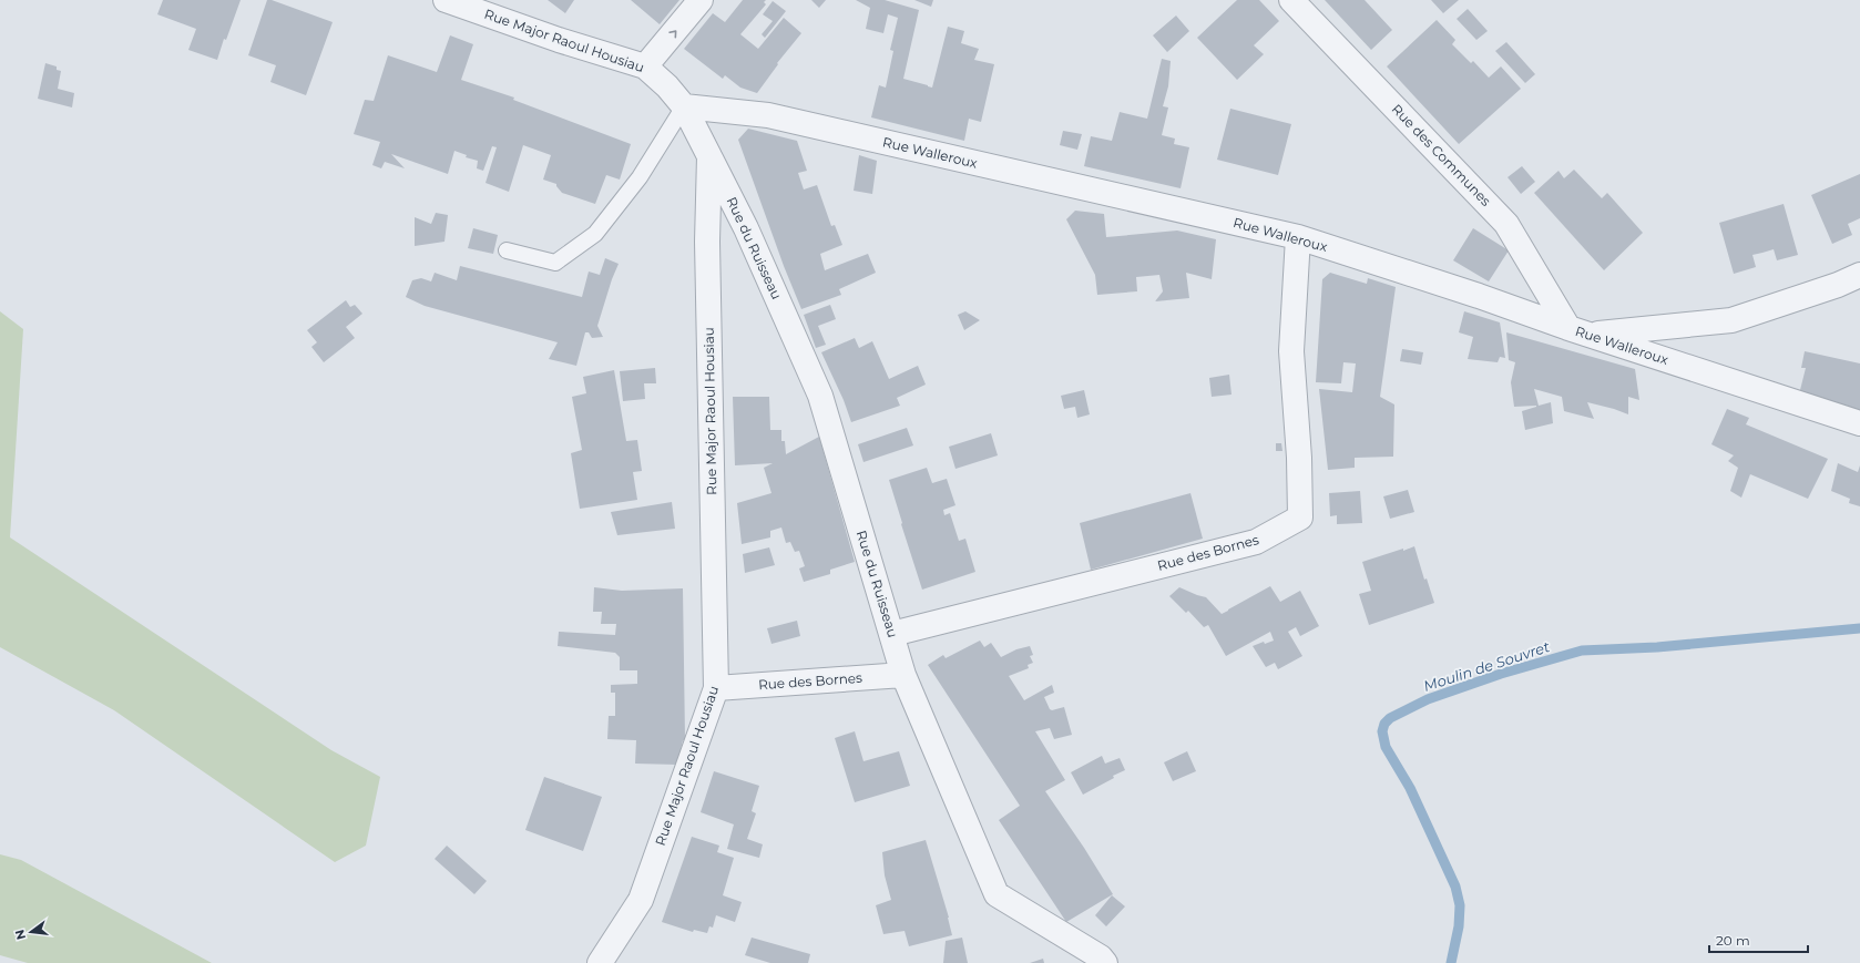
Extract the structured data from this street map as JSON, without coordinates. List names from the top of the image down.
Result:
{
  "streets": {
    "street": [
      "Rue Major Raoul Housiau",
      "Rue Walleroux",
      "Rue des Communes",
      "Rue du Ruisseau",
      "Rue des Bornes"
    ]
  },
  "crossings": [
    ["Rue Major Raoul Housiau", "Rue Walleroux"],
    ["Rue Major Raoul Housiau", "Rue du Ruisseau"],
    ["Rue Major Raoul Housiau", "Rue des Bornes"],
    ["Rue Walleroux", "Rue des Communes"],
    ["Rue Walleroux", "Rue des Bornes"],
    ["Rue du Ruisseau", "Rue des Bornes"]
  ],
  "water": ["Moulin de Souvret"],
  "scale_bar": "20 m",
  "north": "left"
}
